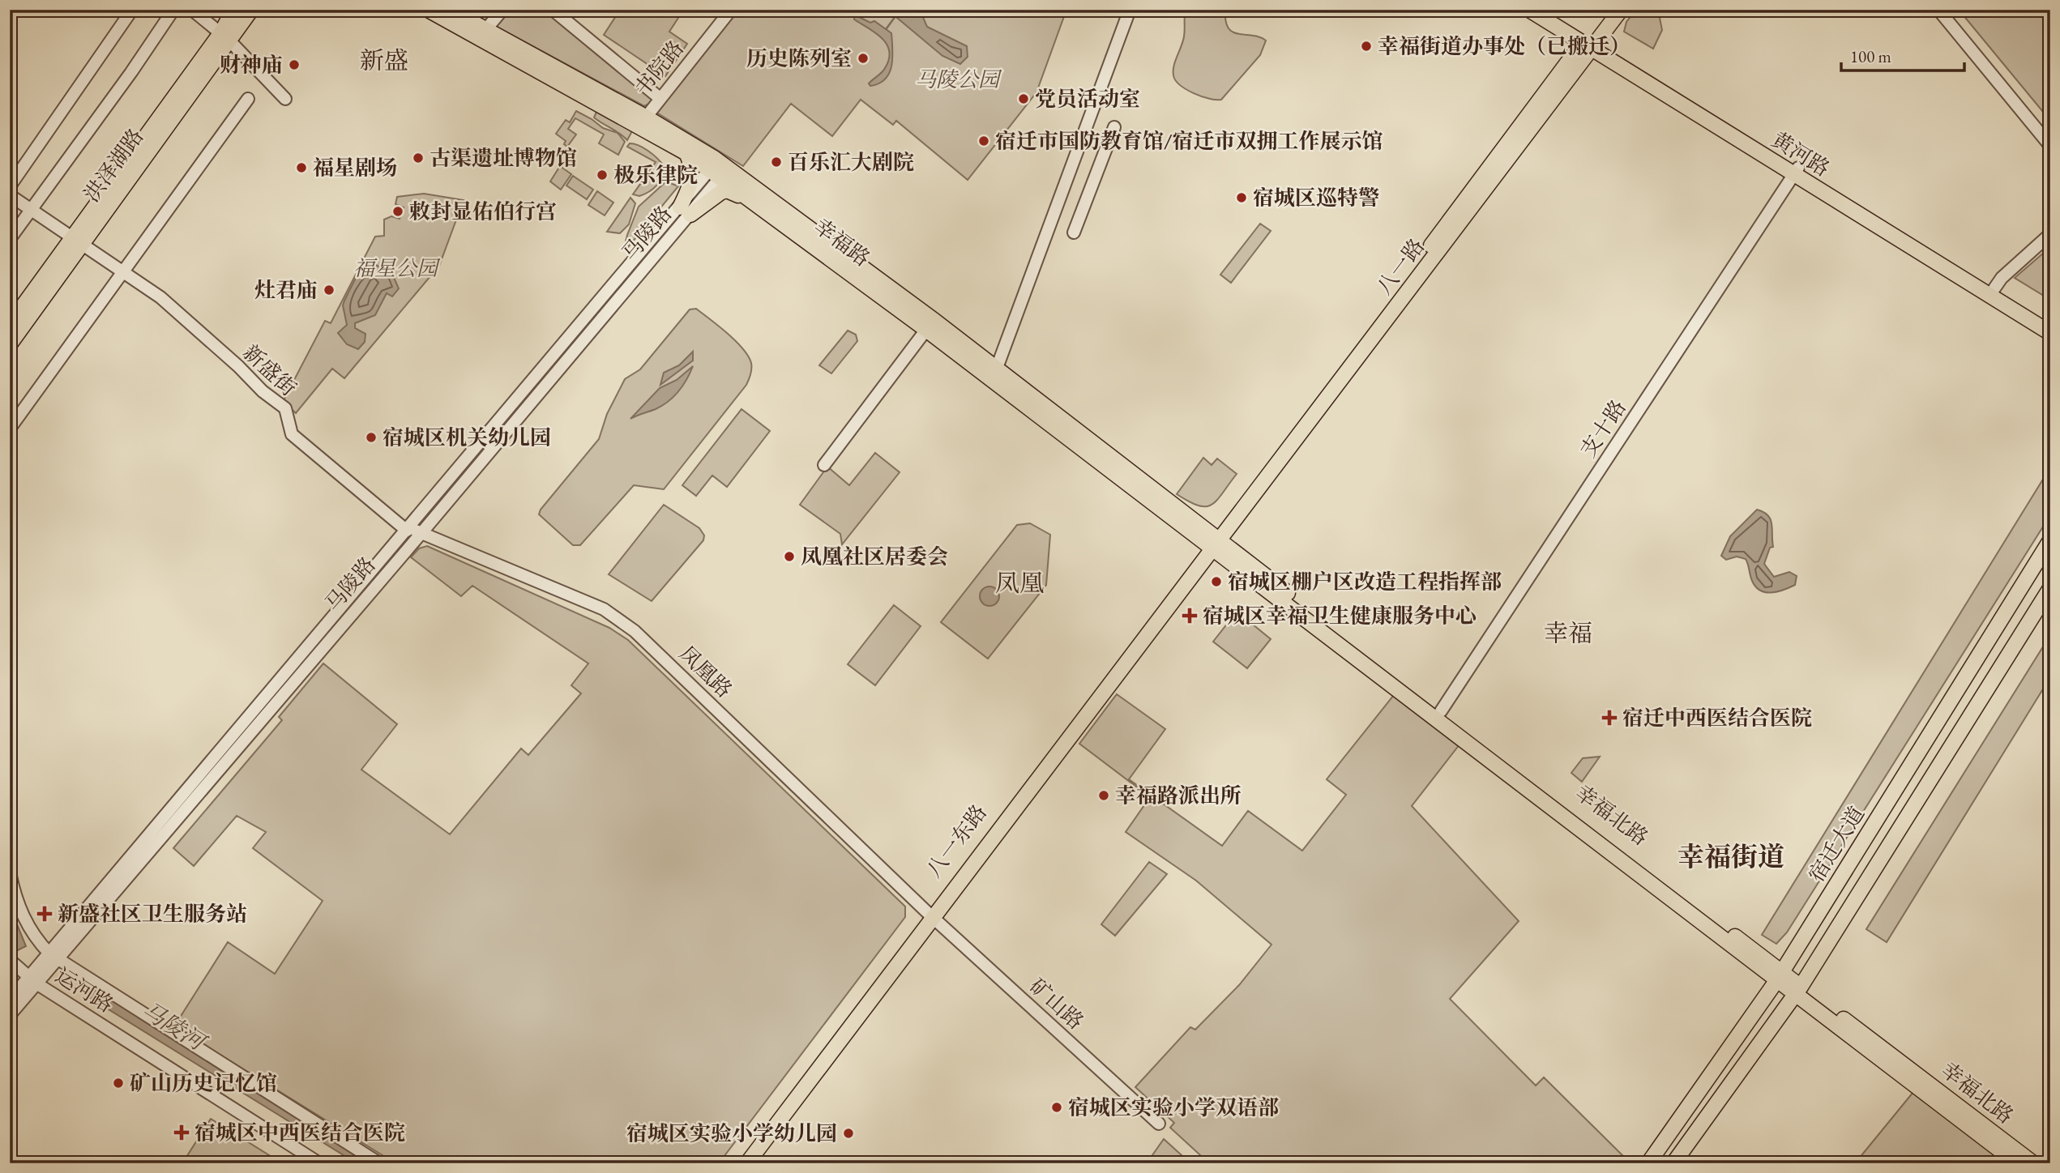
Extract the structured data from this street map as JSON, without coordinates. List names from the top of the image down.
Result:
{
  "streets": {
    "main road": [
      "黄河路",
      "洪泽湖路",
      "幸福路",
      "八一路",
      "幸福北路",
      "八一东路",
      "宿迁大道"
    ],
    "street": [
      "书院路",
      "马陵路",
      "新盛街",
      "支十路",
      "凤凰路",
      "运河路",
      "矿山路"
    ]
  },
  "crossings": [
    ["书院路", "幸福路"],
    ["黄河路", "八一路"],
    ["黄河路", "支十路"],
    ["洪泽湖路", "新盛街"],
    ["马陵路", "幸福路"],
    ["马陵路", "新盛街"],
    ["马陵路", "凤凰路"],
    ["马陵路", "运河路"],
    ["幸福路", "八一路"],
    ["幸福路", "幸福北路"],
    ["幸福路", "八一东路"],
    ["八一路", "幸福北路"],
    ["八一路", "八一东路"],
    ["新盛街", "凤凰路"],
    ["支十路", "幸福北路"],
    ["凤凰路", "八一东路"],
    ["凤凰路", "矿山路"],
    ["幸福北路", "八一东路"],
    ["幸福北路", "宿迁大道"],
    ["八一东路", "矿山路"]
  ],
  "districts": [
    "新盛",
    "凤凰",
    "幸福",
    "幸福街道"
  ],
  "water": ["马陵河"],
  "parks": ["马陵公园", "福星公园"],
  "places": {
    "other": [
      "幸福街道办事处（已搬迁）",
      "历史陈列室",
      "财神庙",
      "党员活动室",
      "宿迁市国防教育馆/宿迁市双拥工作展示馆",
      "古渠遗址博物馆",
      "百乐汇大剧院",
      "福星剧场",
      "极乐律院",
      "宿城区巡特警",
      "敕封显佑伯行宫",
      "灶君庙",
      "宿城区机关幼儿园",
      "凤凰社区居委会",
      "宿城区棚户区改造工程指挥部",
      "幸福路派出所",
      "矿山历史记忆馆",
      "宿城区实验小学双语部",
      "宿城区实验小学幼儿园"
    ],
    "health": [
      "宿城区幸福卫生健康服务中心",
      "宿迁中西医结合医院",
      "新盛社区卫生服务站",
      "宿城区中西医结合医院"
    ]
  },
  "scale_bar": "100 m"
}
